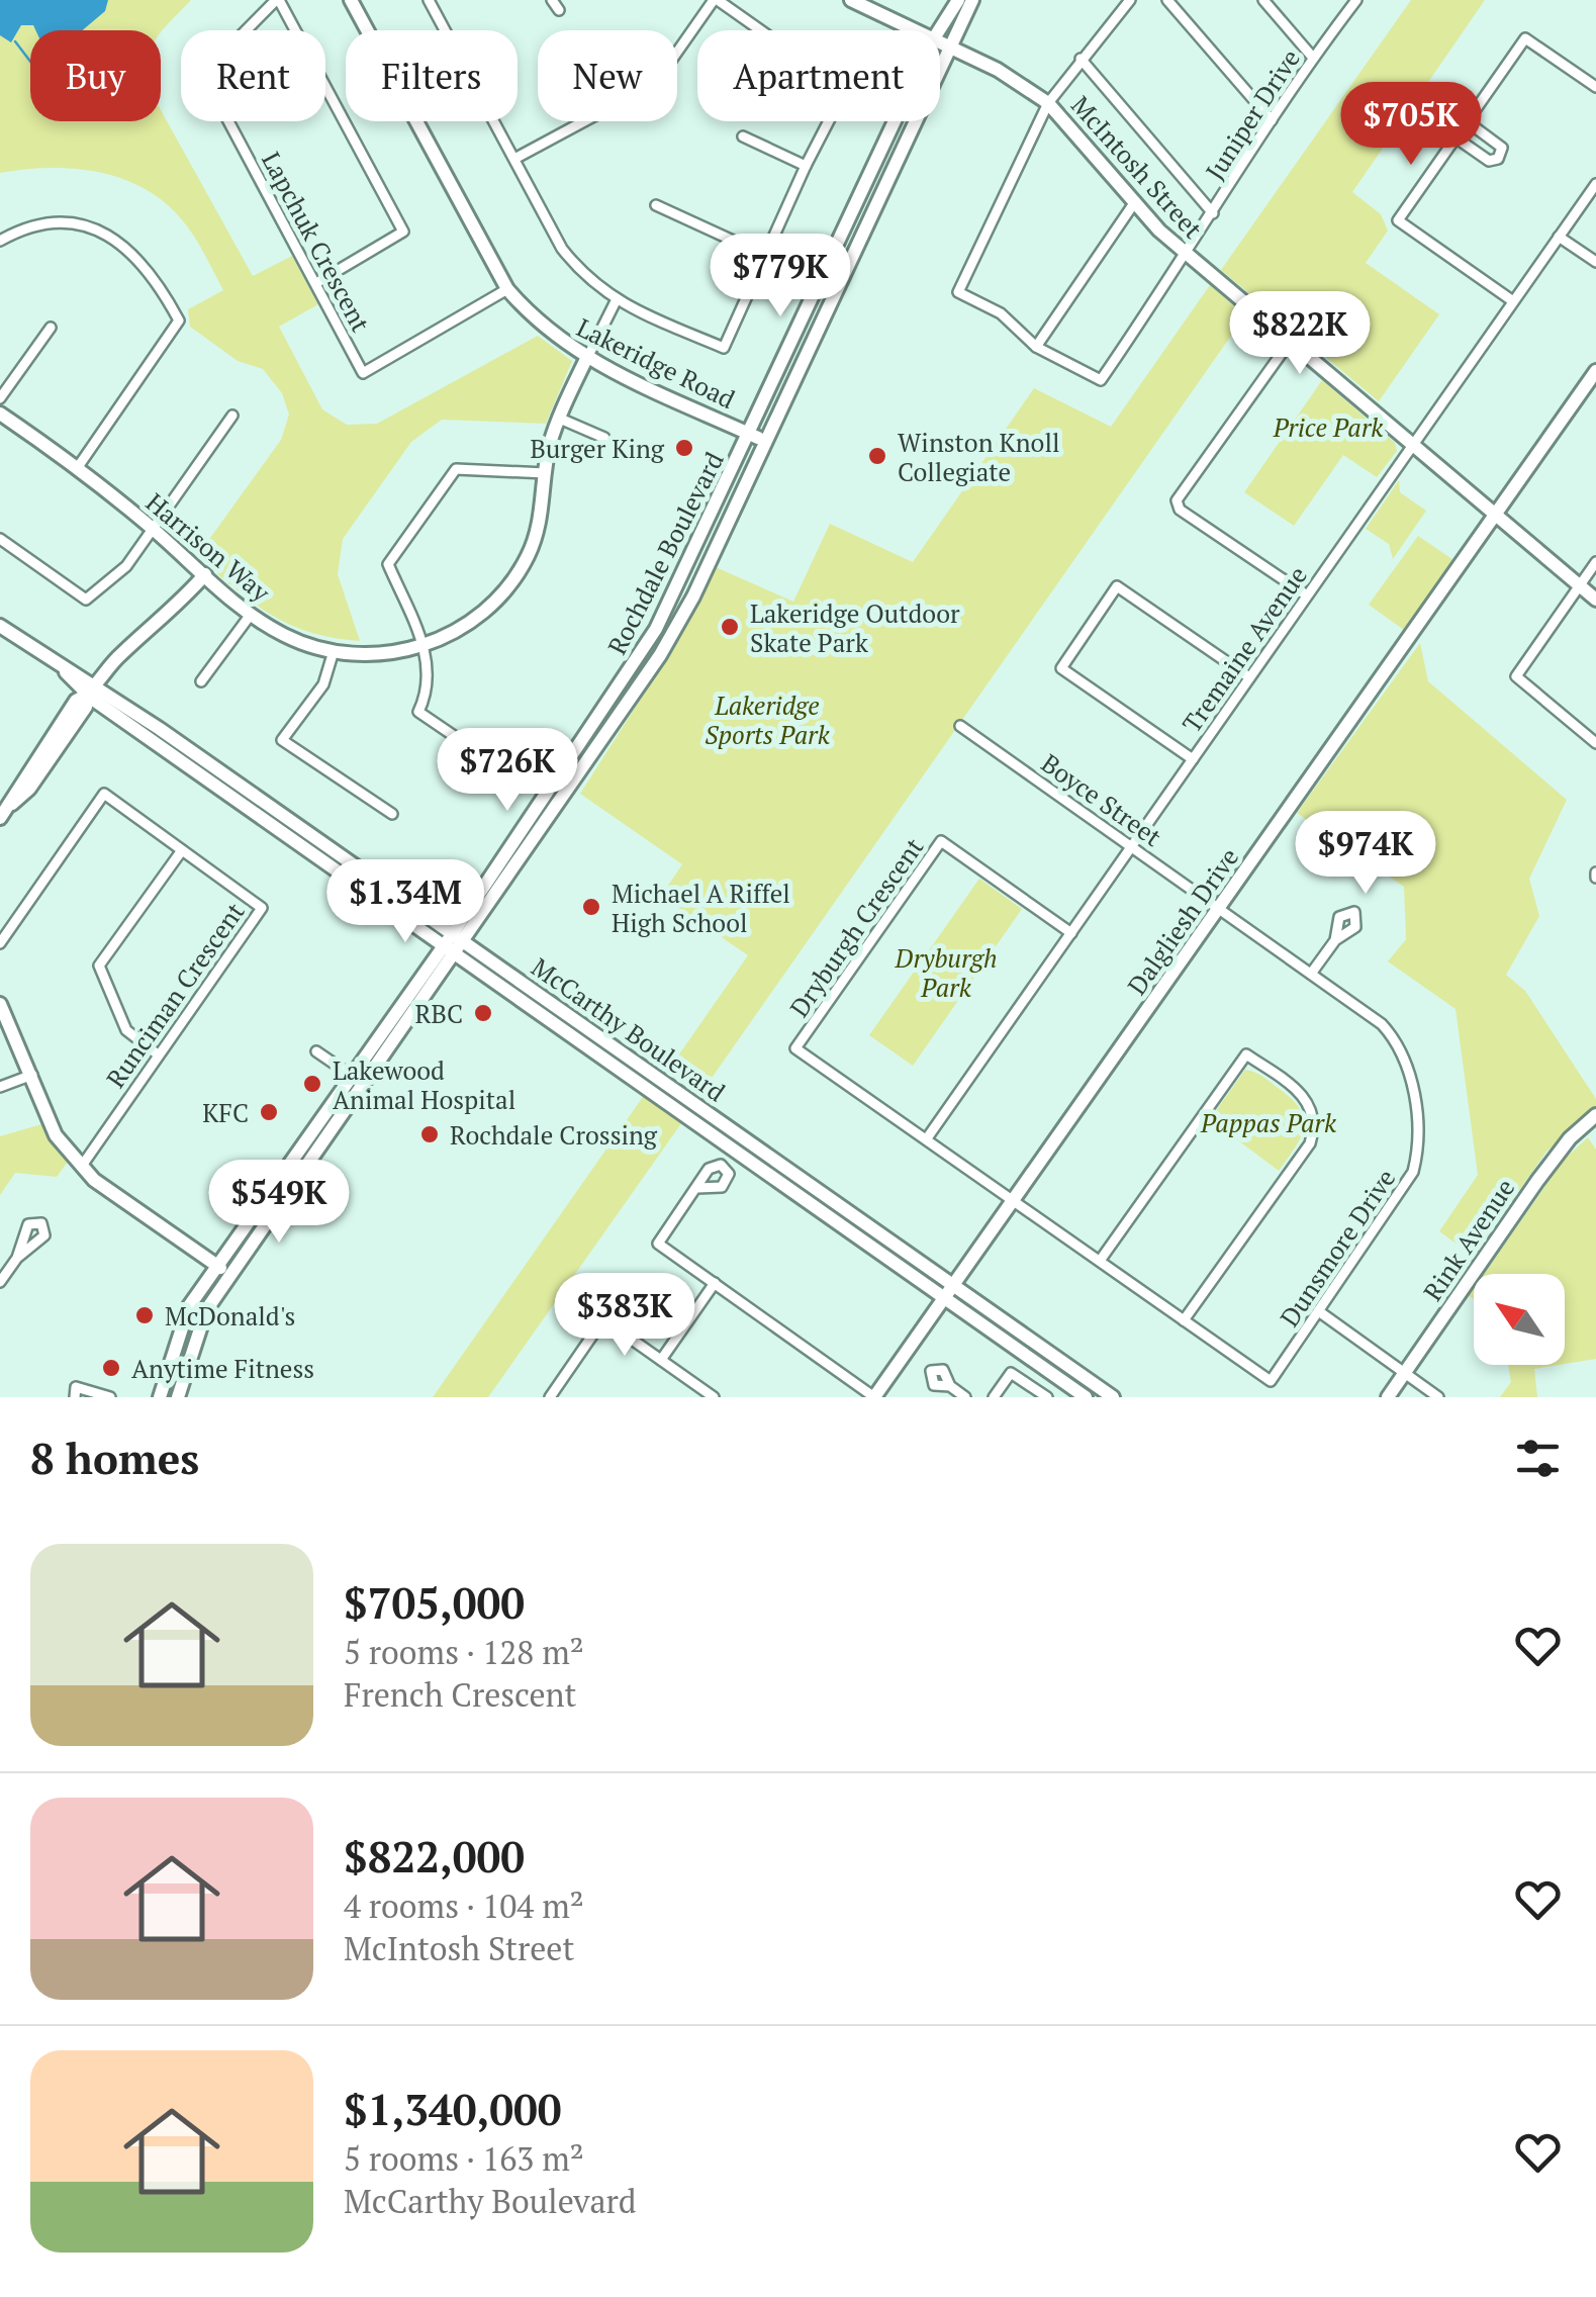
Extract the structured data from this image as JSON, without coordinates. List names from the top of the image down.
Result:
{
  "streets": {
    "main road": [
      "McIntosh Street",
      "Lakeridge Road",
      "Harrison Way",
      "Rochdale Boulevard",
      "Dalgliesh Drive",
      "McCarthy Boulevard",
      "Rink Avenue"
    ],
    "street": [
      "Juniper Drive",
      "Lapchuk Crescent",
      "Tremaine Avenue",
      "Boyce Street",
      "Dryburgh Crescent",
      "Runciman Crescent",
      "Dunsmore Drive"
    ]
  },
  "crossings": [
    ["Juniper Drive", "McIntosh Street"],
    ["McIntosh Street", "Rochdale Boulevard"],
    ["McIntosh Street", "Tremaine Avenue"],
    ["McIntosh Street", "Dalgliesh Drive"],
    ["Lapchuk Crescent", "Lakeridge Road"],
    ["Lakeridge Road", "Harrison Way"],
    ["Lakeridge Road", "Rochdale Boulevard"],
    ["Rochdale Boulevard", "McCarthy Boulevard"],
    ["Tremaine Avenue", "Boyce Street"],
    ["Tremaine Avenue", "Dryburgh Crescent"],
    ["Boyce Street", "Dalgliesh Drive"],
    ["Boyce Street", "Dunsmore Drive"],
    ["Dalgliesh Drive", "Dryburgh Crescent"],
    ["Dalgliesh Drive", "McCarthy Boulevard"],
    ["Dalgliesh Drive", "Dunsmore Drive"],
    ["Dryburgh Crescent", "Dunsmore Drive"]
  ],
  "parks": [
    "Price Park",
    "Lakeridge Sports Park",
    "Dryburgh Park",
    "Pappas Park"
  ],
  "places": [
    "Burger King",
    "Winston Knoll Collegiate",
    "Lakeridge Outdoor Skate Park",
    "Michael A Riffel High School",
    "RBC",
    "Lakewood Animal Hospital",
    "KFC",
    "Rochdale Crossing",
    "McDonald's",
    "Anytime Fitness"
  ],
  "north": "top left",
  "page": {
    "chip": [
      "Buy",
      "Rent",
      "Filters",
      "New",
      "Apartment"
    ],
    "price": [
      "$705K",
      "$779K",
      "$822K",
      "$726K",
      "$974K",
      "$1.34M",
      "$549K",
      "$383K"
    ],
    "heading": "8 homes",
    "list": [
      {
        "name": "$705,000",
        "note": "5 rooms · 128 m² · French Crescent"
      },
      {
        "name": "$822,000",
        "note": "4 rooms · 104 m² · McIntosh Street"
      },
      {
        "name": "$1,340,000",
        "note": "5 rooms · 163 m² · McCarthy Boulevard"
      }
    ]
  }
}
